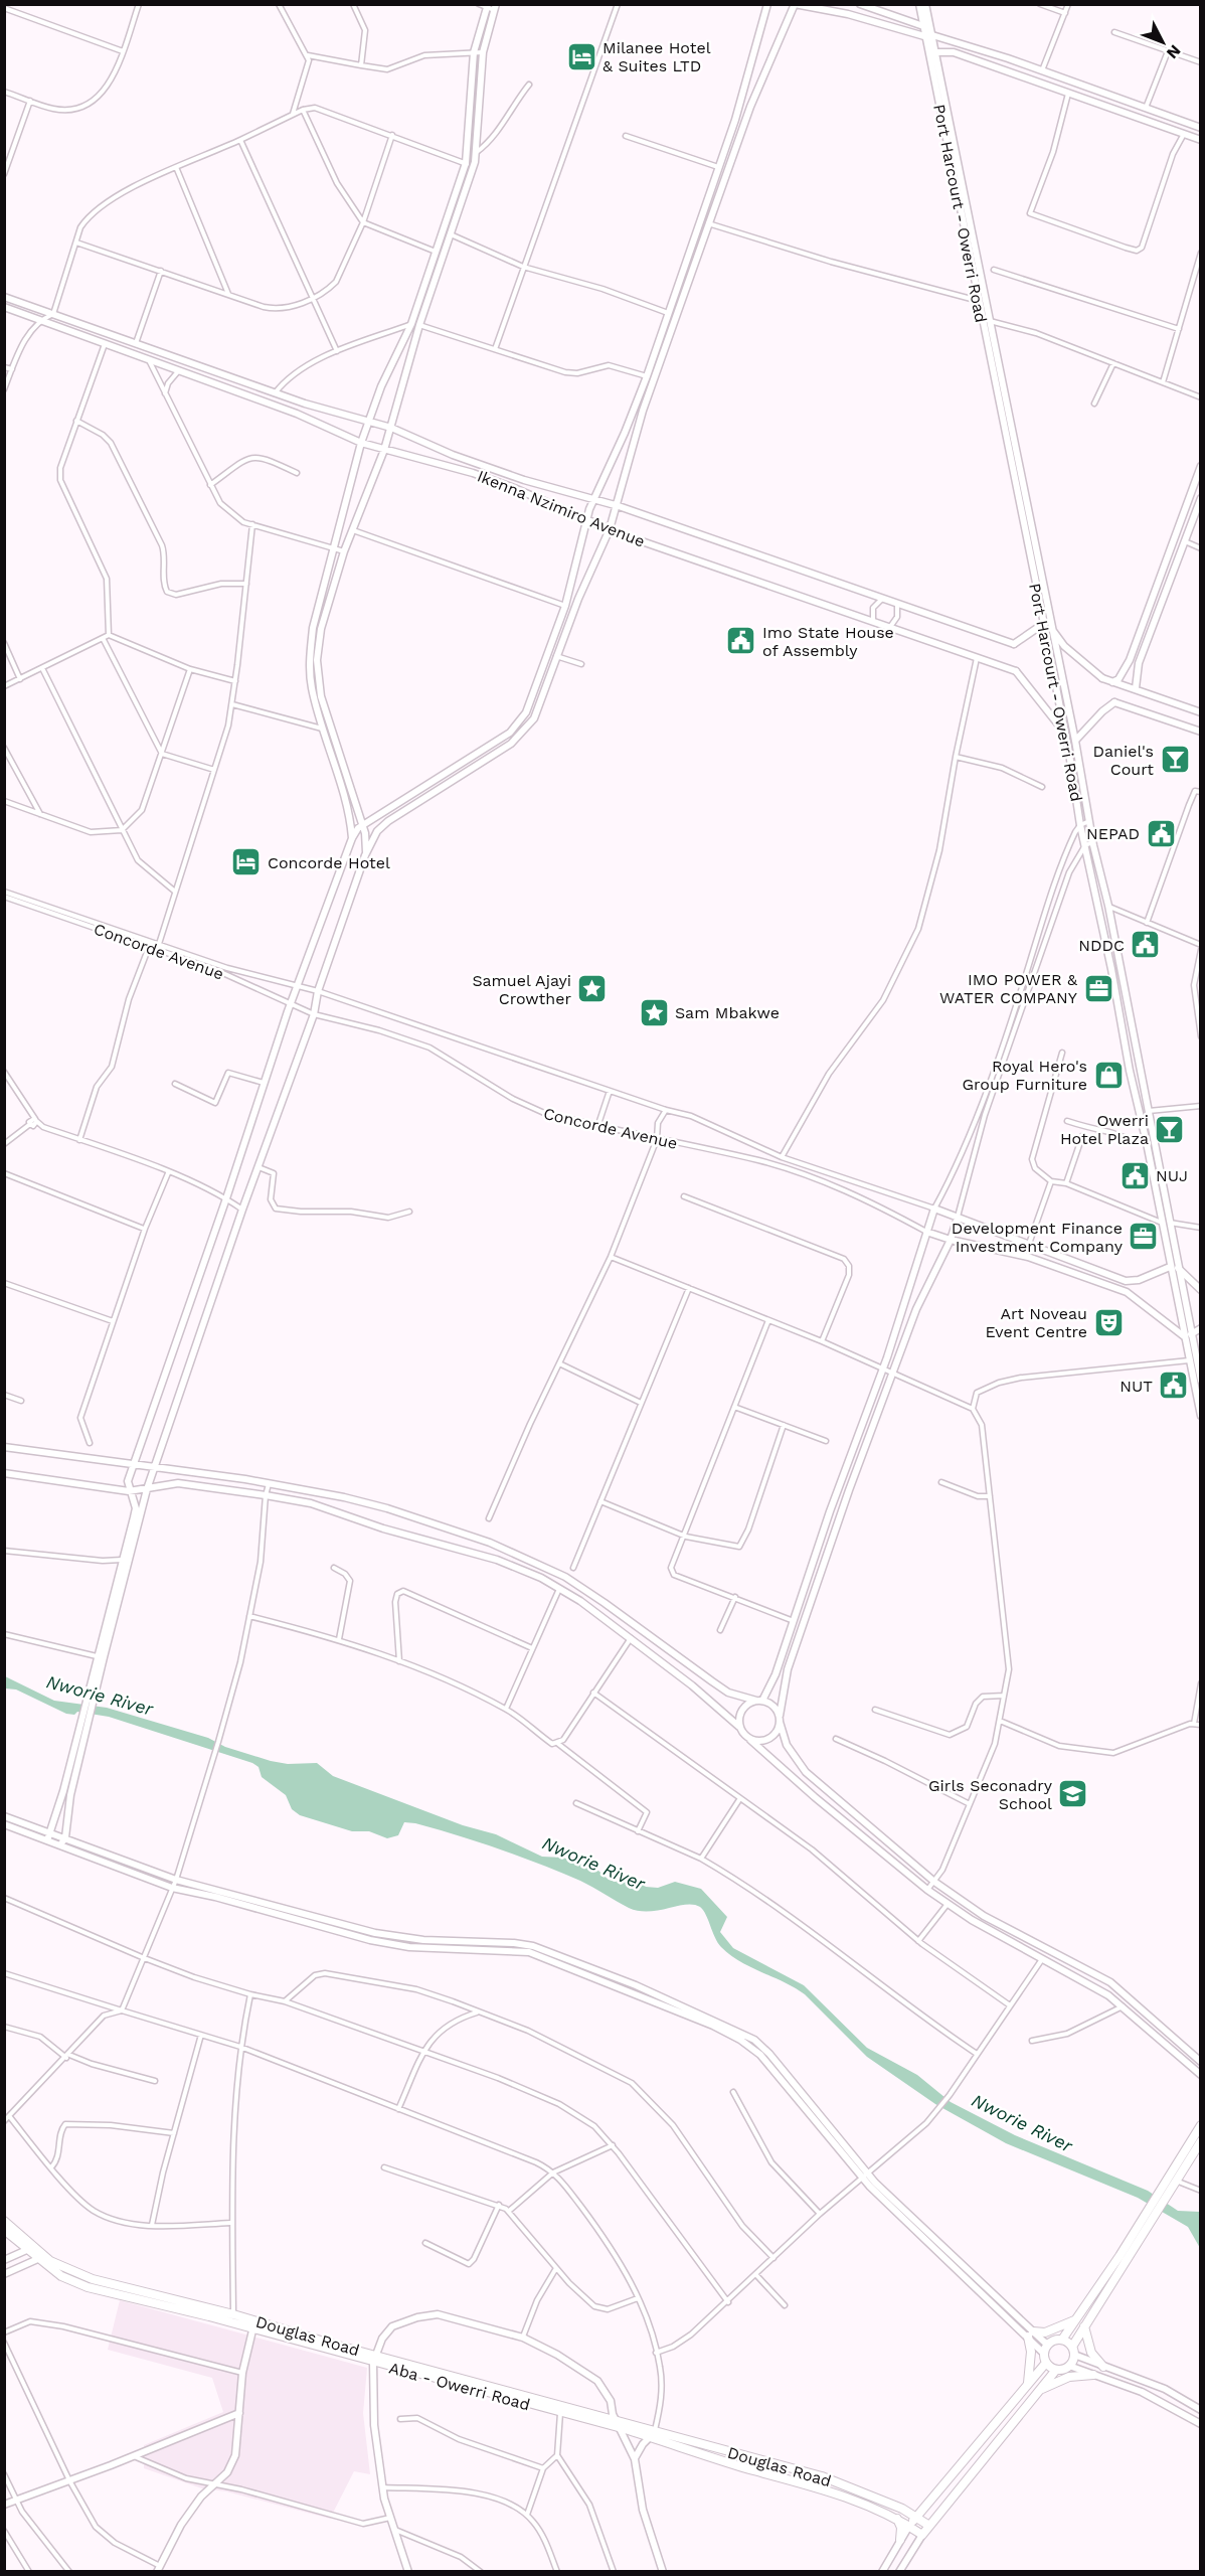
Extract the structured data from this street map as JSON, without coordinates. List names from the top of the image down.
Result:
{
  "streets": {
    "highway": ["Douglas Road", "Aba - Owerri Road"],
    "street": ["Port Harcourt - Owerri Road", "Ikenna Nzimiro Avenue", "Concorde Avenue"]
  },
  "crossings": [
    ["Port Harcourt - Owerri Road", "Ikenna Nzimiro Avenue"],
    ["Port Harcourt - Owerri Road", "Concorde Avenue"],
    ["Douglas Road", "Aba - Owerri Road"]
  ],
  "water": ["Nworie River"],
  "places": {
    "hotel": ["Milanee Hotel & Suites LTD", "Concorde Hotel"],
    "public building": [
      "Imo State House of Assembly",
      "NEPAD",
      "NDDC",
      "NUJ",
      "NUT"
    ],
    "bar": ["Daniel's Court", "Owerri Hotel Plaza"],
    "office": ["IMO POWER & WATER COMPANY", "Development Finance Investment Company"],
    "place": ["Samuel Ajayi Crowther", "Sam Mbakwe"],
    "shop": ["Royal Hero's Group Furniture"],
    "theatre": ["Art Noveau Event Centre"],
    "school or university": ["Girls Seconadry School"]
  },
  "north": "bottom right"
}
